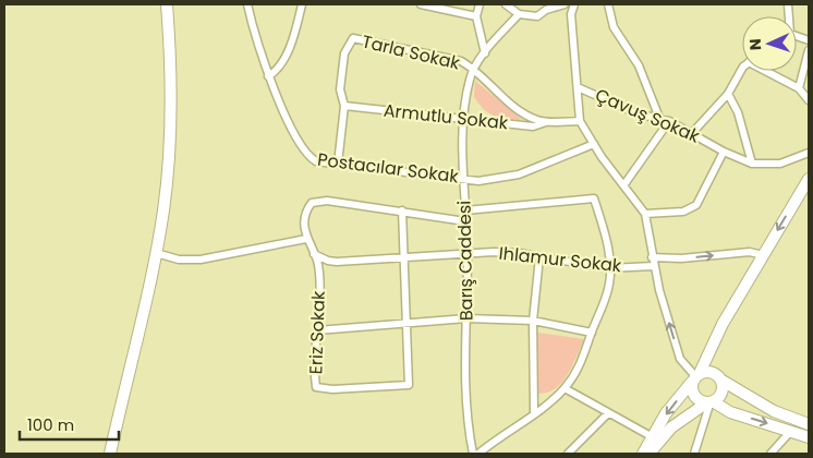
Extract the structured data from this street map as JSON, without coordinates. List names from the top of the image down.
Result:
{
  "streets": {
    "street": [
      "Tarla Sokak",
      "Çavuş Sokak",
      "Armutlu Sokak",
      "Postacılar Sokak",
      "Ihlamur Sokak",
      "Barış Caddesi",
      "Eriz Sokak"
    ]
  },
  "crossings": [
    ["Tarla Sokak", "Armutlu Sokak"],
    ["Tarla Sokak", "Barış Caddesi"],
    ["Armutlu Sokak", "Barış Caddesi"],
    ["Postacılar Sokak", "Barış Caddesi"],
    ["Ihlamur Sokak", "Barış Caddesi"],
    ["Ihlamur Sokak", "Eriz Sokak"]
  ],
  "scale_bar": "100 m",
  "north": "left"
}
